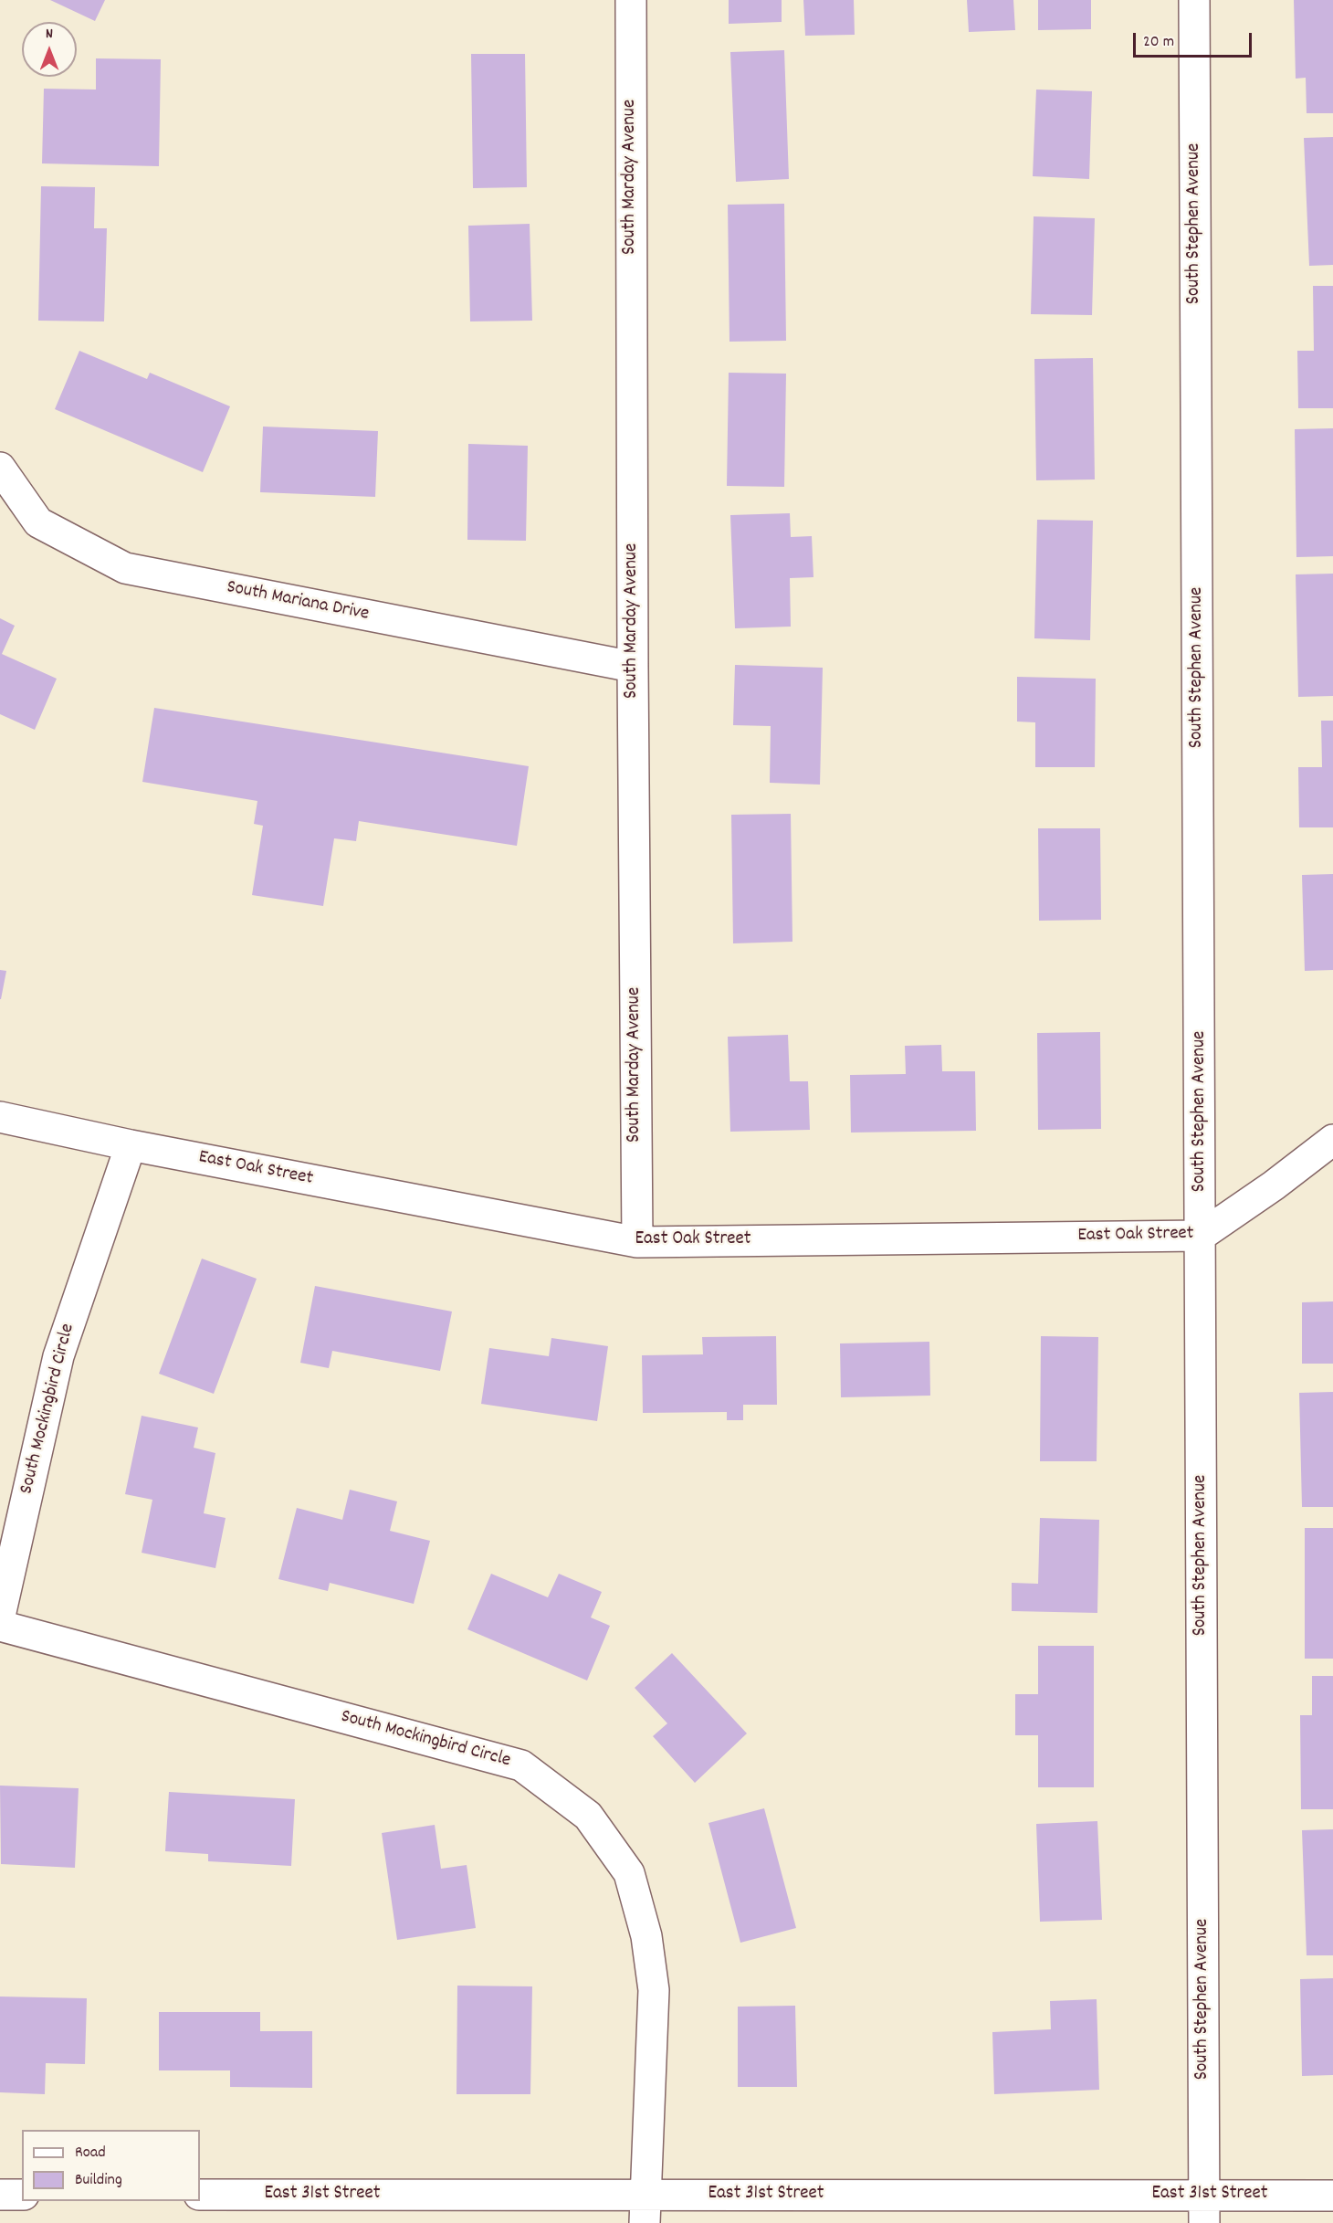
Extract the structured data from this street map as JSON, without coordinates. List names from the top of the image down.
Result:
{
  "streets": {
    "street": [
      "South Marday Avenue",
      "South Stephen Avenue",
      "South Mariana Drive",
      "East Oak Street",
      "South Mockingbird Circle",
      "East 31st Street"
    ]
  },
  "crossings": [
    ["South Marday Avenue", "South Mariana Drive"],
    ["South Marday Avenue", "East Oak Street"],
    ["South Stephen Avenue", "East Oak Street"],
    ["South Stephen Avenue", "East 31st Street"],
    ["East Oak Street", "South Mockingbird Circle"],
    ["South Mockingbird Circle", "East 31st Street"]
  ],
  "legend": ["Road", "Building"],
  "scale_bar": "20 m",
  "north": "top"
}
